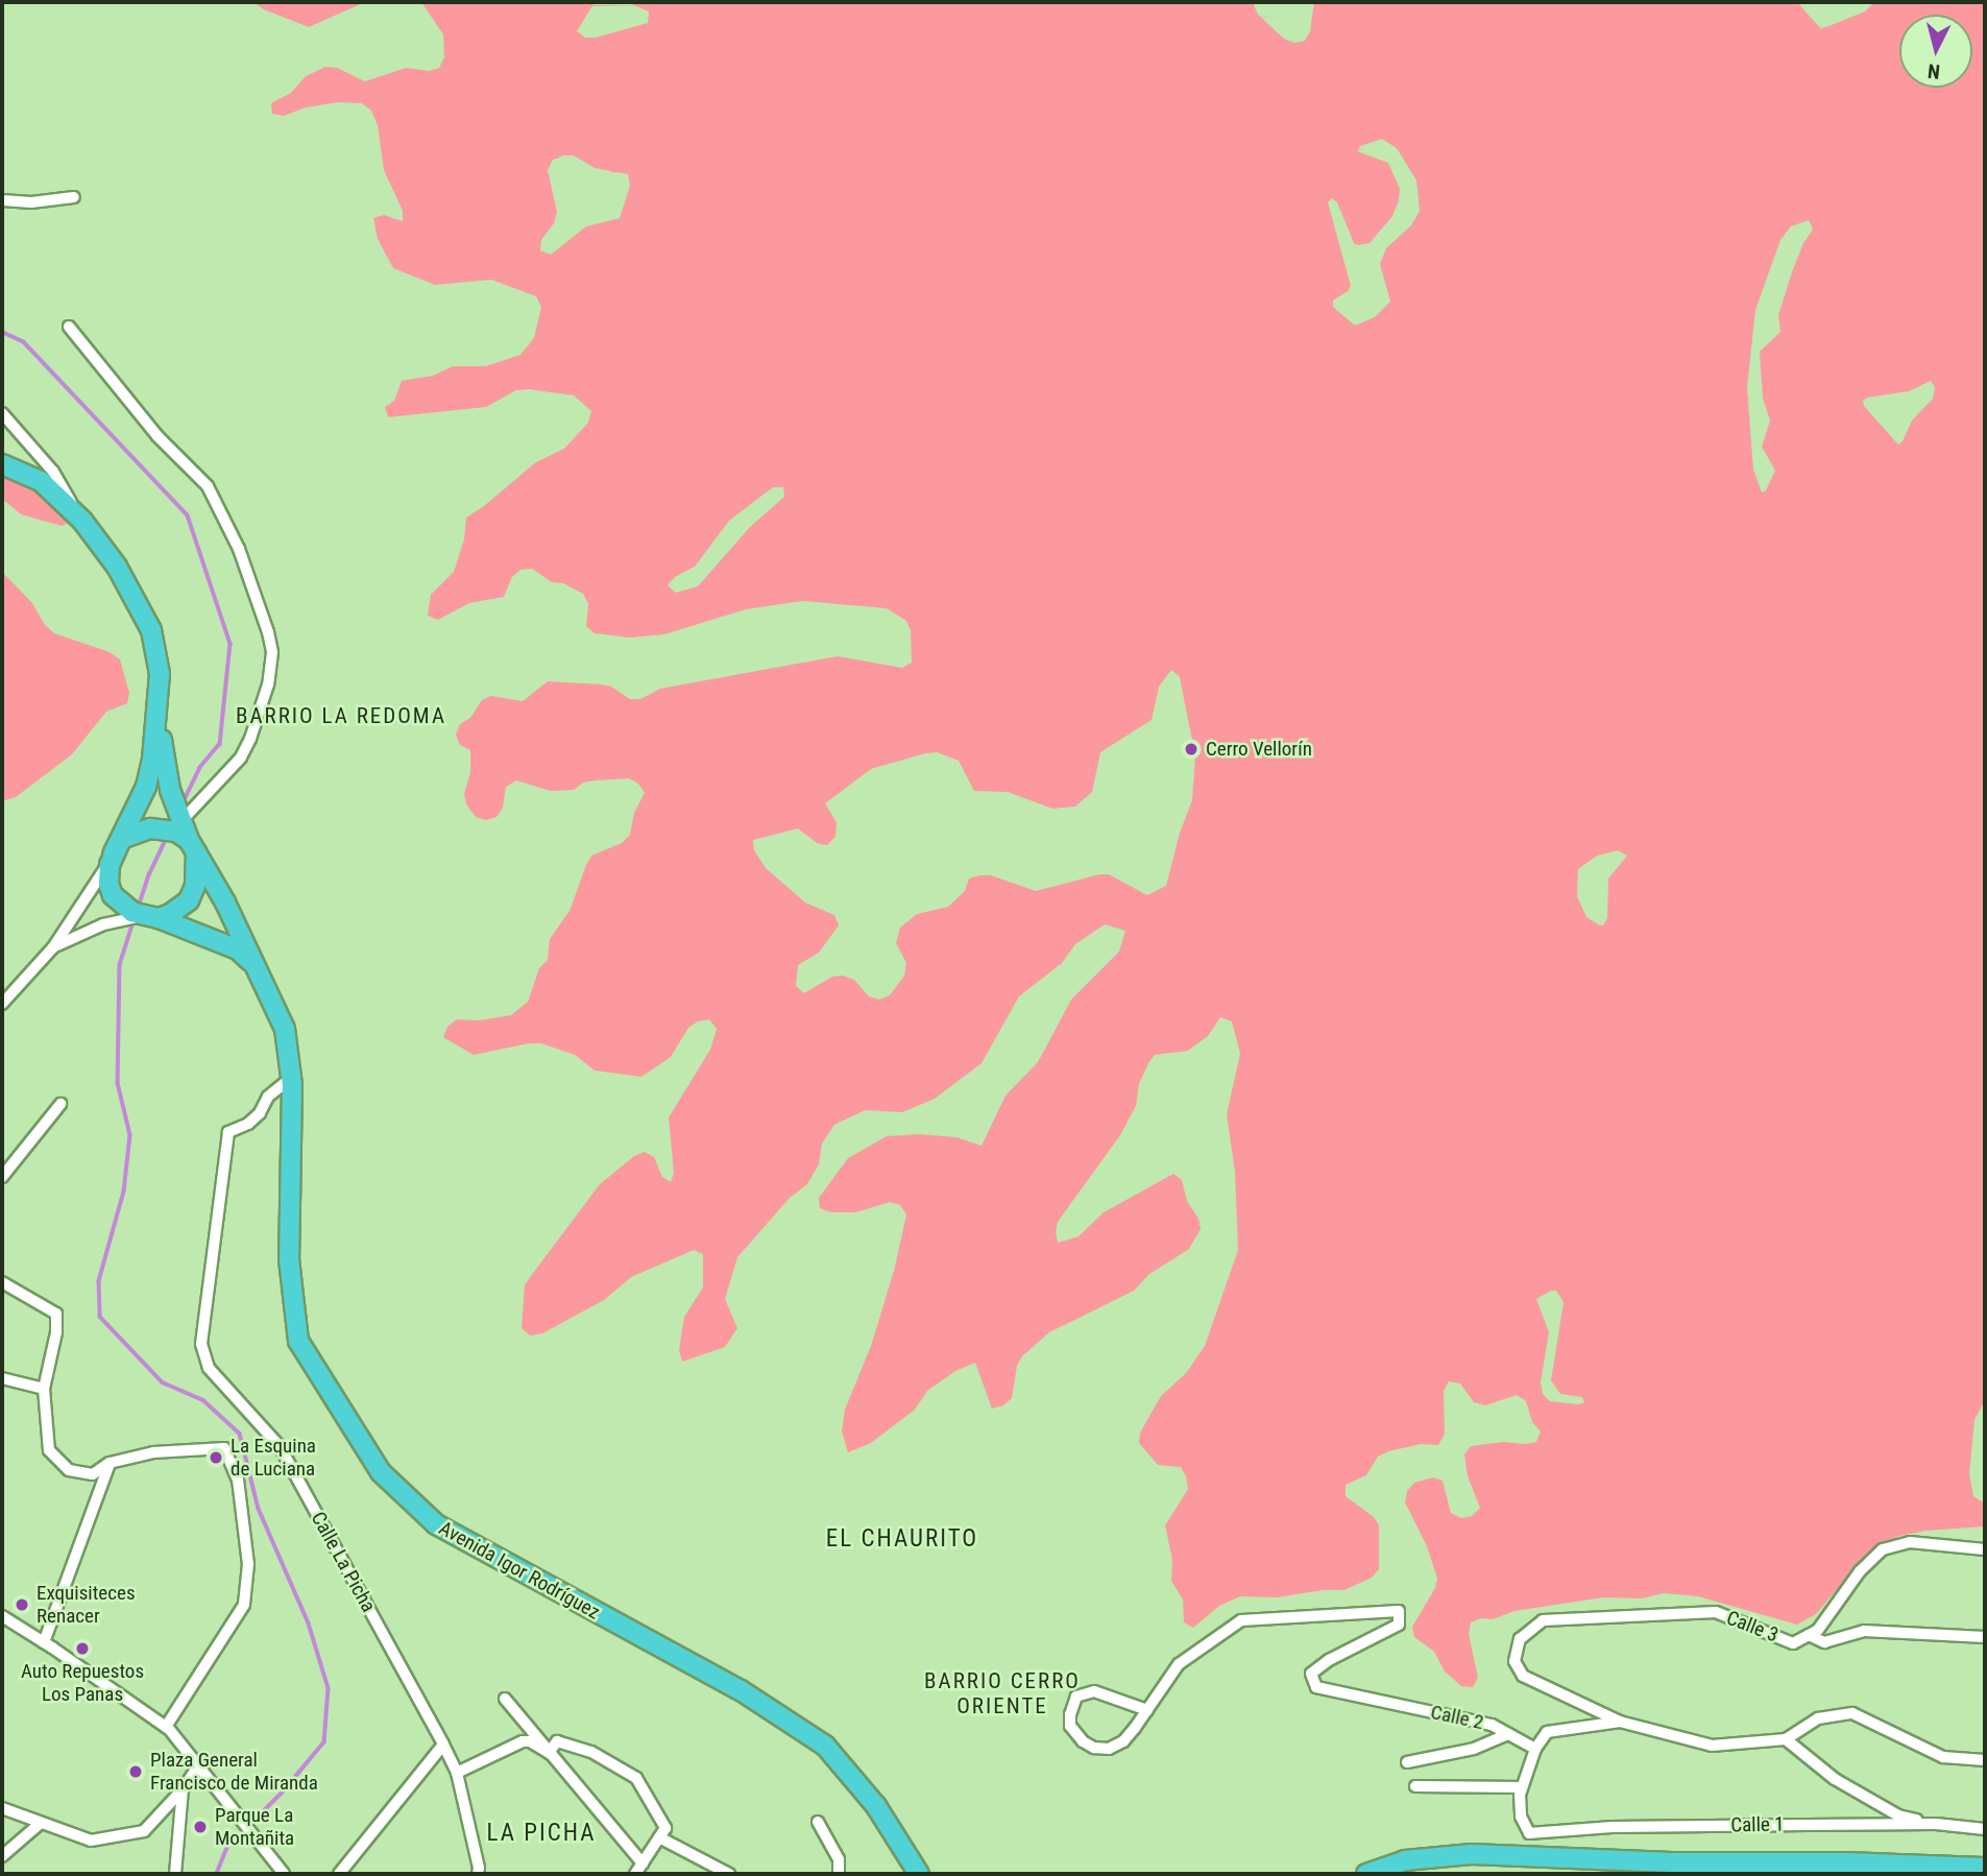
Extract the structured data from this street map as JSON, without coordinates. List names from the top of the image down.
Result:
{
  "streets": {
    "highway": ["Avenida Igor Rodríguez"],
    "street": [
      "Calle La Picha",
      "Calle 3",
      "Calle 2",
      "Calle 1"
    ]
  },
  "crossings": [
    ["Calle La Picha", "Avenida Igor Rodríguez"]
  ],
  "districts": [
    "BARRIO LA REDOMA",
    "EL CHAURITO",
    "BARRIO CERRO ORIENTE",
    "LA PICHA"
  ],
  "places": [
    "Cerro Vellorín",
    "La Esquina de Luciana",
    "Exquisiteces Renacer",
    "Auto Repuestos Los Panas",
    "Plaza General Francisco de Miranda",
    "Parque La Montañita"
  ],
  "north": "bottom"
}
